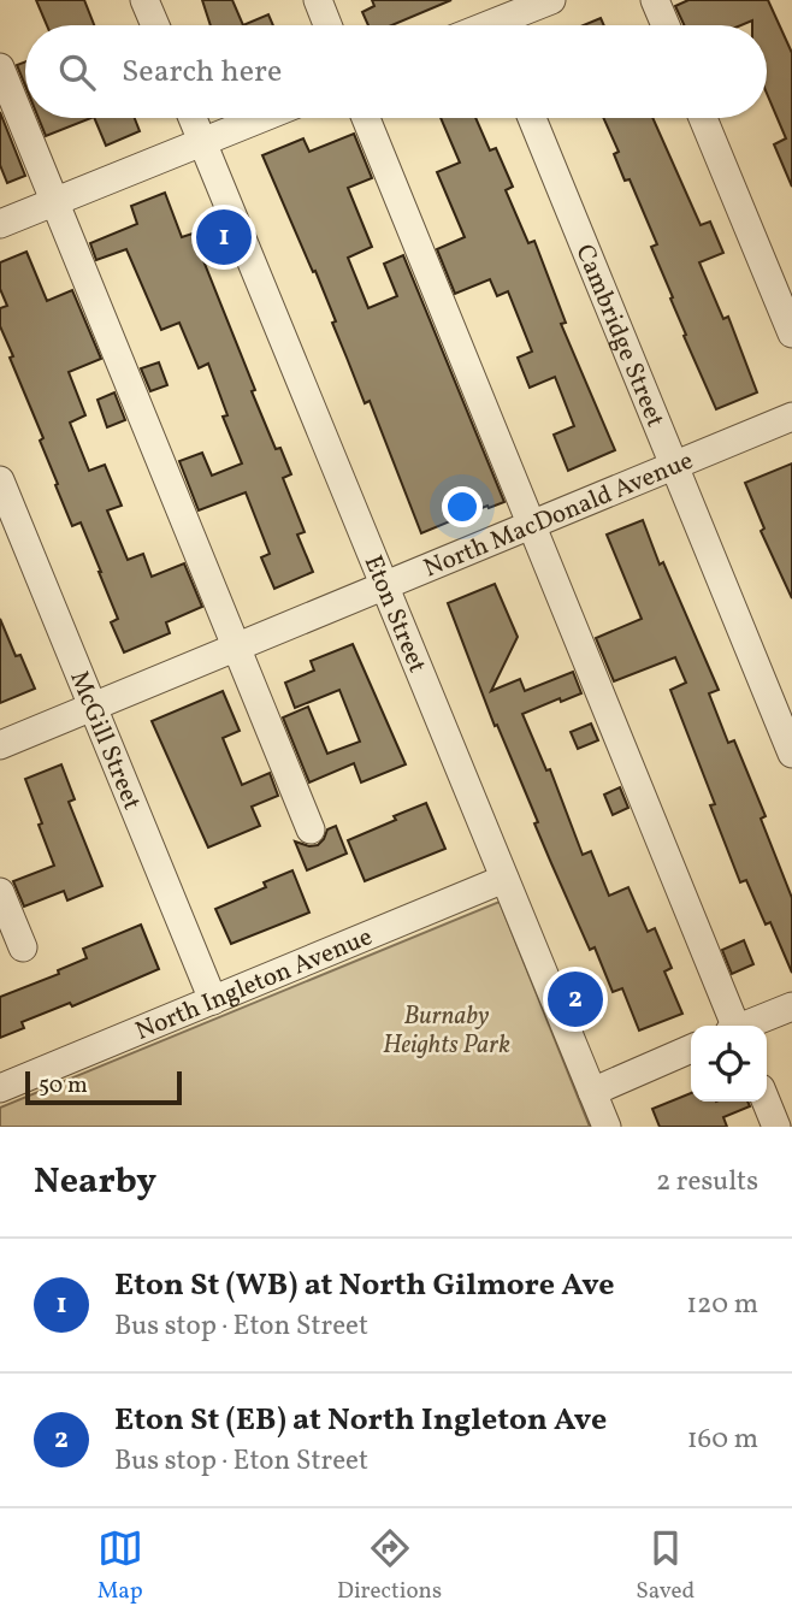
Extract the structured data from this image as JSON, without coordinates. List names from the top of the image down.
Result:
{
  "streets": {
    "street": [
      "Cambridge Street",
      "North MacDonald Avenue",
      "Eton Street",
      "McGill Street",
      "North Ingleton Avenue"
    ]
  },
  "crossings": [
    ["Cambridge Street", "North MacDonald Avenue"],
    ["North MacDonald Avenue", "Eton Street"],
    ["North MacDonald Avenue", "McGill Street"],
    ["Eton Street", "North Ingleton Avenue"],
    ["McGill Street", "North Ingleton Avenue"]
  ],
  "parks": ["Burnaby Heights Park"],
  "scale_bar": "50 m",
  "page": {
    "search": "Search here",
    "pins": ["1", "2"],
    "scale": "50 m",
    "heading": ["Nearby", "2 results"],
    "list": [
      {
        "mark": "1",
        "name": "Eton St (WB) at North Gilmore Ave",
        "note": "Bus stop · Eton Street",
        "value": "120 m"
      },
      {
        "mark": "2",
        "name": "Eton St (EB) at North Ingleton Ave",
        "note": "Bus stop · Eton Street",
        "value": "160 m"
      }
    ],
    "nav": ["Map", "Directions", "Saved"]
  }
}
